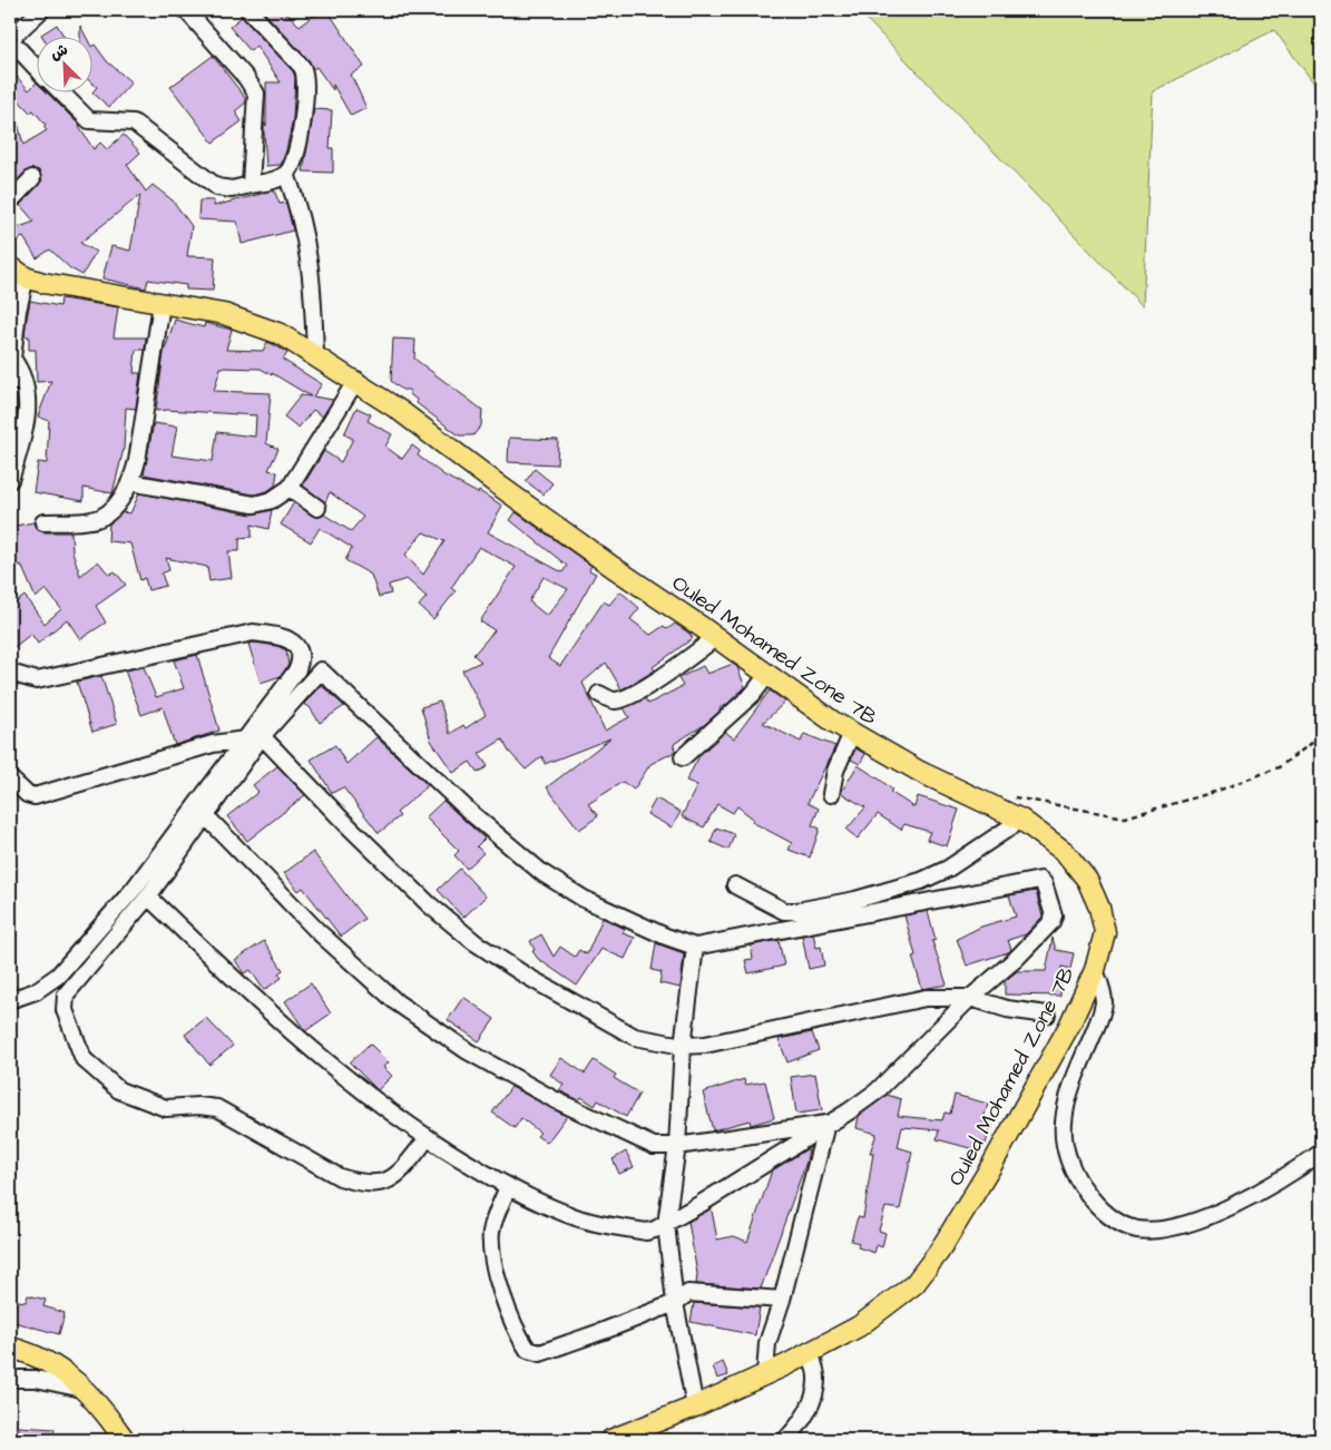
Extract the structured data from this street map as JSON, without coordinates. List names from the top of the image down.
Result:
{
  "streets": {
    "main road": ["Ouled Mohamed Zone 7B"]
  },
  "north": "top left"
}
